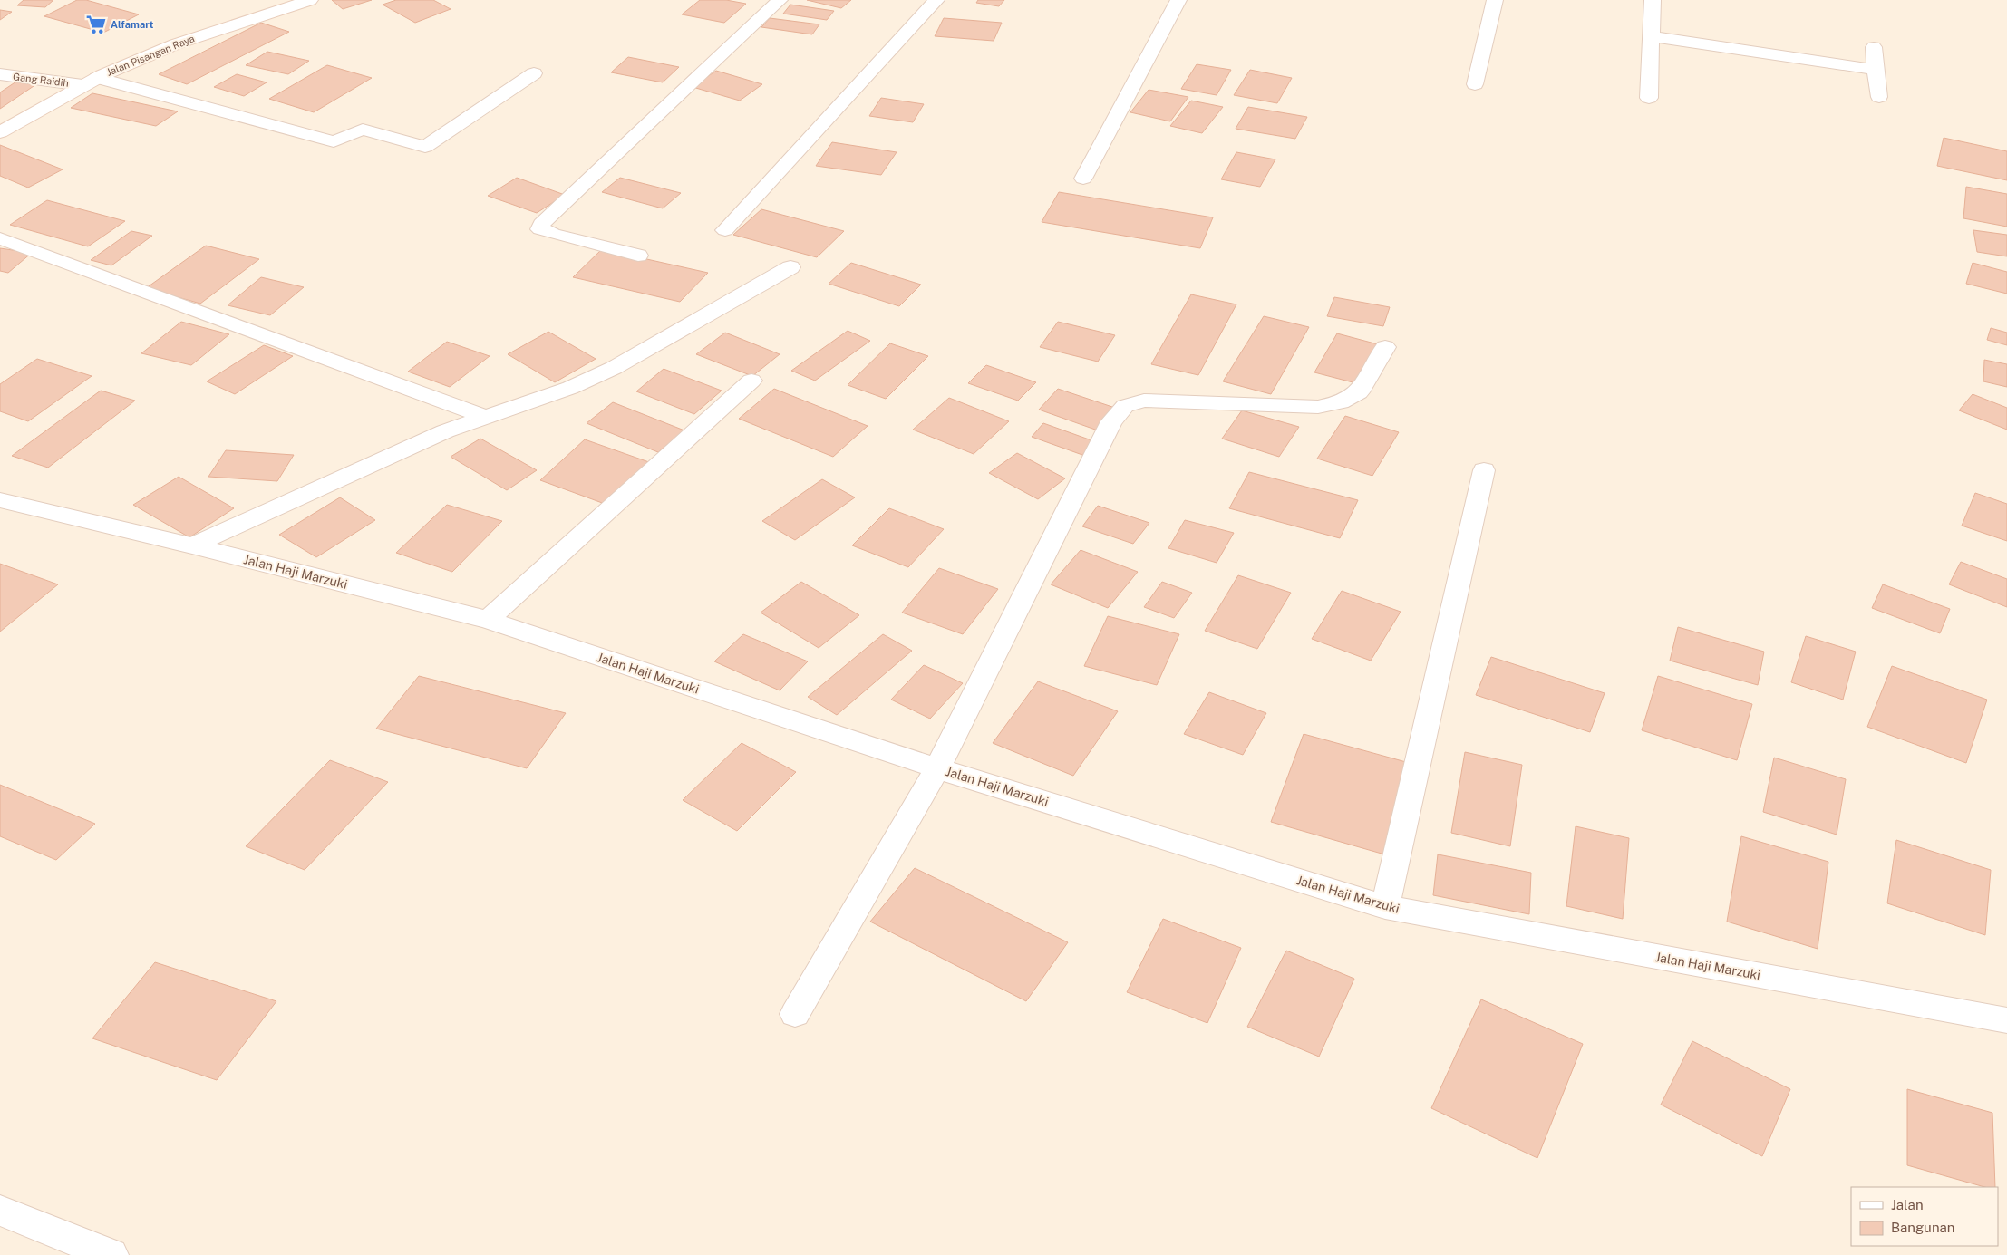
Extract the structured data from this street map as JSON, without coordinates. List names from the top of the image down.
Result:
{
  "streets": {
    "street": ["Jalan Pisangan Raya", "Gang Raidih", "Jalan Haji Marzuki"]
  },
  "crossings": [
    ["Jalan Pisangan Raya", "Gang Raidih"]
  ],
  "places": {
    "supermarket": ["Alfamart"]
  },
  "legend": ["Jalan", "Bangunan"]
}
